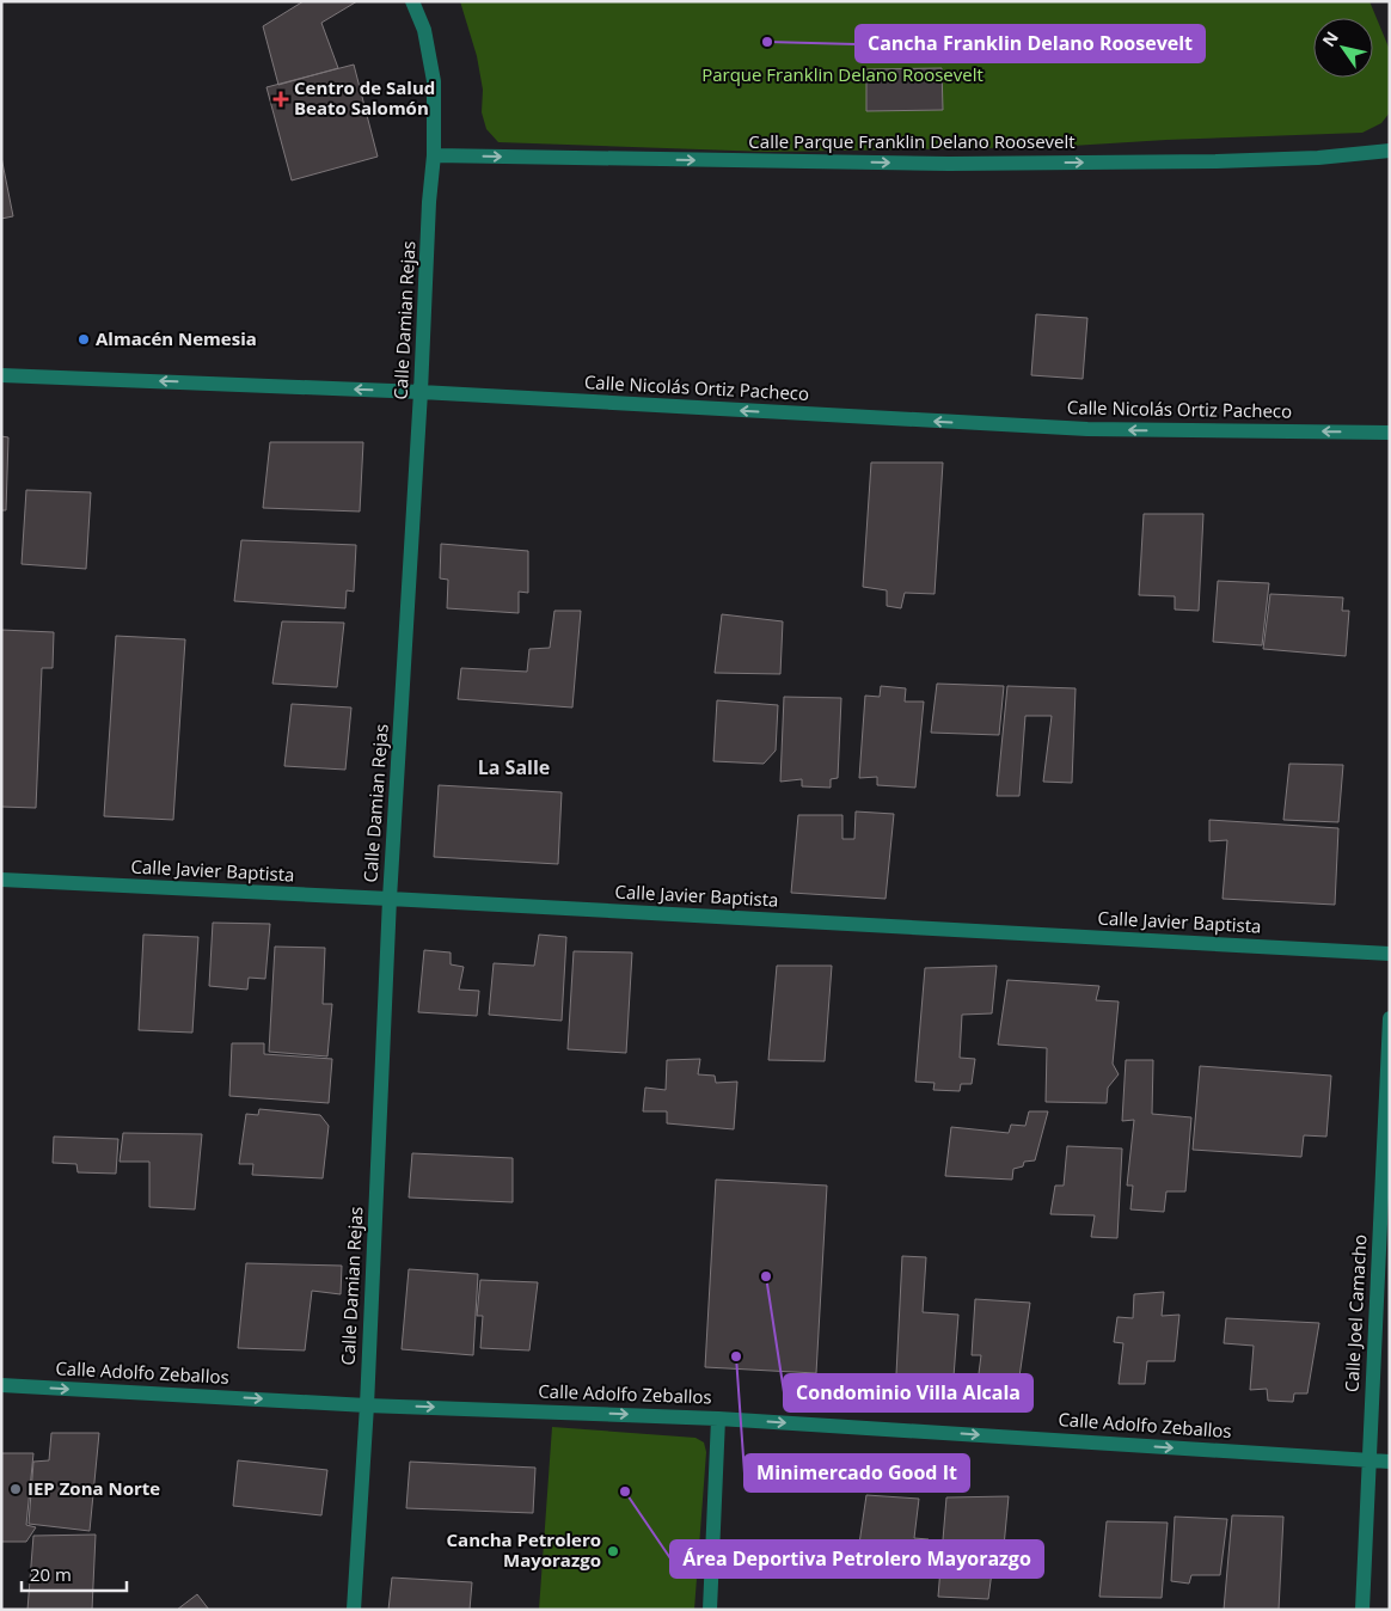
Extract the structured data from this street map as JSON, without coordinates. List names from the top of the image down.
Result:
{
  "streets": {
    "street": [
      "Calle Parque Franklin Delano Roosevelt",
      "Calle Damian Rejas",
      "Calle Nicolás Ortiz Pacheco",
      "Calle Javier Baptista",
      "Calle Joel Camacho",
      "Calle Adolfo Zeballos"
    ]
  },
  "crossings": [
    ["Calle Parque Franklin Delano Roosevelt", "Calle Damian Rejas"],
    ["Calle Damian Rejas", "Calle Nicolás Ortiz Pacheco"],
    ["Calle Damian Rejas", "Calle Javier Baptista"],
    ["Calle Damian Rejas", "Calle Adolfo Zeballos"],
    ["Calle Joel Camacho", "Calle Adolfo Zeballos"]
  ],
  "one_way": ["Calle Parque Franklin Delano Roosevelt", "Calle Nicolás Ortiz Pacheco", "Calle Adolfo Zeballos"],
  "districts": ["La Salle"],
  "parks": ["Parque Franklin Delano Roosevelt"],
  "places": {
    "other": [
      "Cancha Franklin Delano Roosevelt",
      "Almacén Nemesia",
      "Condominio Villa Alcala",
      "Minimercado Good It",
      "IEP Zona Norte",
      "Área Deportiva Petrolero Mayorazgo",
      "Cancha Petrolero Mayorazgo"
    ],
    "health": ["Centro de Salud Beato Salomón"]
  },
  "scale_bar": "20 m",
  "north": "top left"
}
